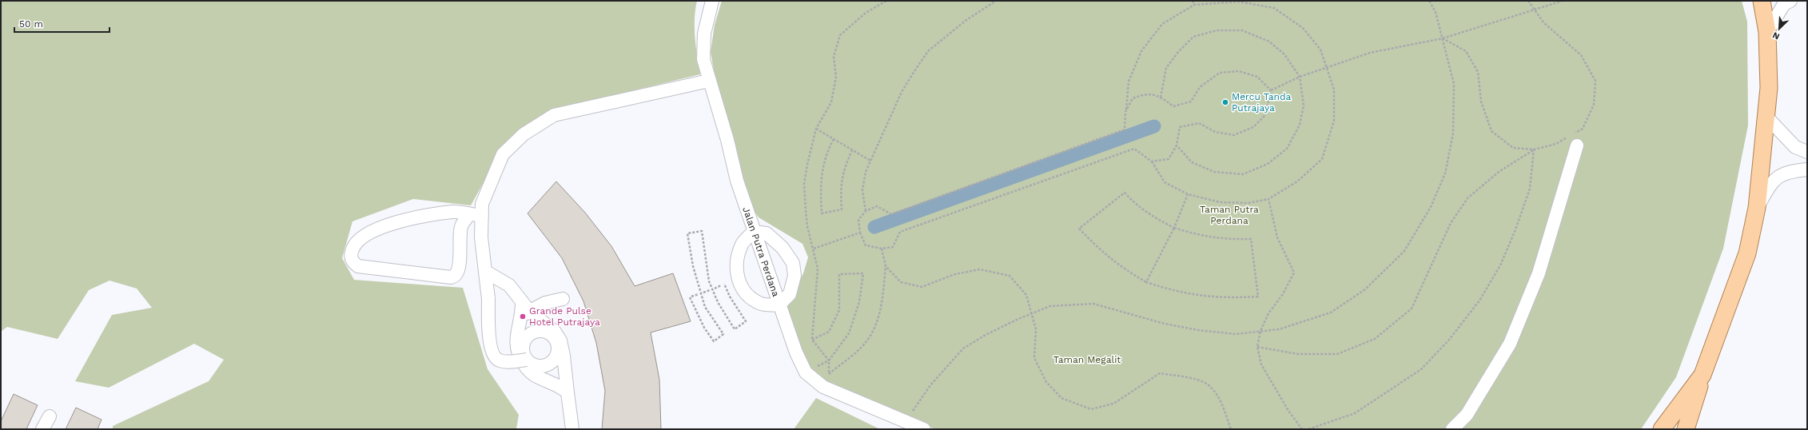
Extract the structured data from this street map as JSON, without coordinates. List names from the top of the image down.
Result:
{
  "streets": {
    "street": ["Jalan Putra Perdana"]
  },
  "parks": ["Taman Putra Perdana", "Taman Megalit"],
  "places": ["Mercu Tanda Putrajaya", "Grande Pulse Hotel Putrajaya"],
  "scale_bar": "50 m",
  "north": "bottom left"
}
